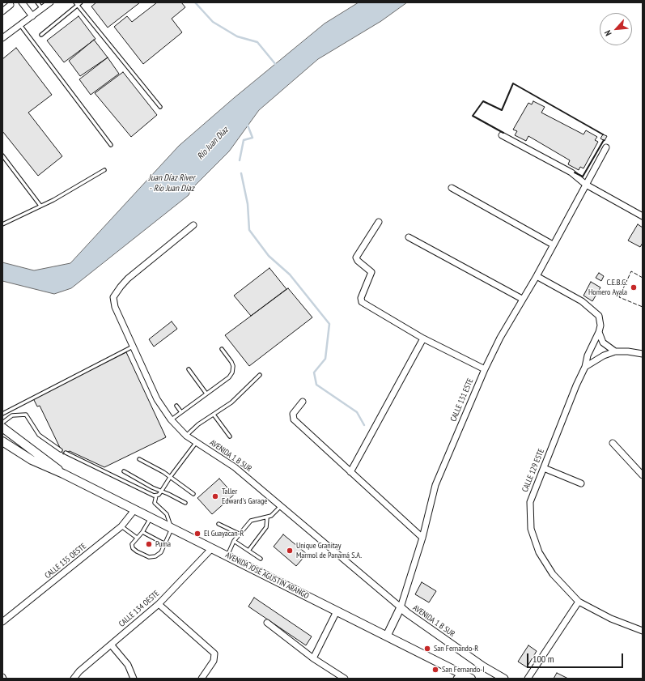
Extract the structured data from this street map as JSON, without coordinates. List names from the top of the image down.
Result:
{
  "streets": {
    "main road": ["AVENIDA JOSÉ AGUSTÍN ARANGO"],
    "street": [
      "CALLE 131 ESTE",
      "AVENIDA 1 B SUR",
      "CALLE 129 ESTE",
      "CALLE 135 OESTE",
      "CALLE 134 OESTE"
    ]
  },
  "crossings": [
    ["CALLE 131 ESTE", "AVENIDA 1 B SUR"],
    ["CALLE 131 ESTE", "AVENIDA JOSÉ AGUSTÍN ARANGO"],
    ["CALLE 135 OESTE", "AVENIDA JOSÉ AGUSTÍN ARANGO"],
    ["AVENIDA JOSÉ AGUSTÍN ARANGO", "CALLE 134 OESTE"]
  ],
  "water": ["Río Juan Díaz", "Juan Díaz River - Río Juan Díaz"],
  "places": [
    "C.E.B.G. Homero Ayala",
    "Taller Edward's Garage",
    "El Guayacan-R",
    "Puma",
    "Unique Granitay Marmol de Panamá S.A.",
    "San Fernando-R",
    "San Fernando-I"
  ],
  "scale_bar": "100 m",
  "north": "bottom left"
}
